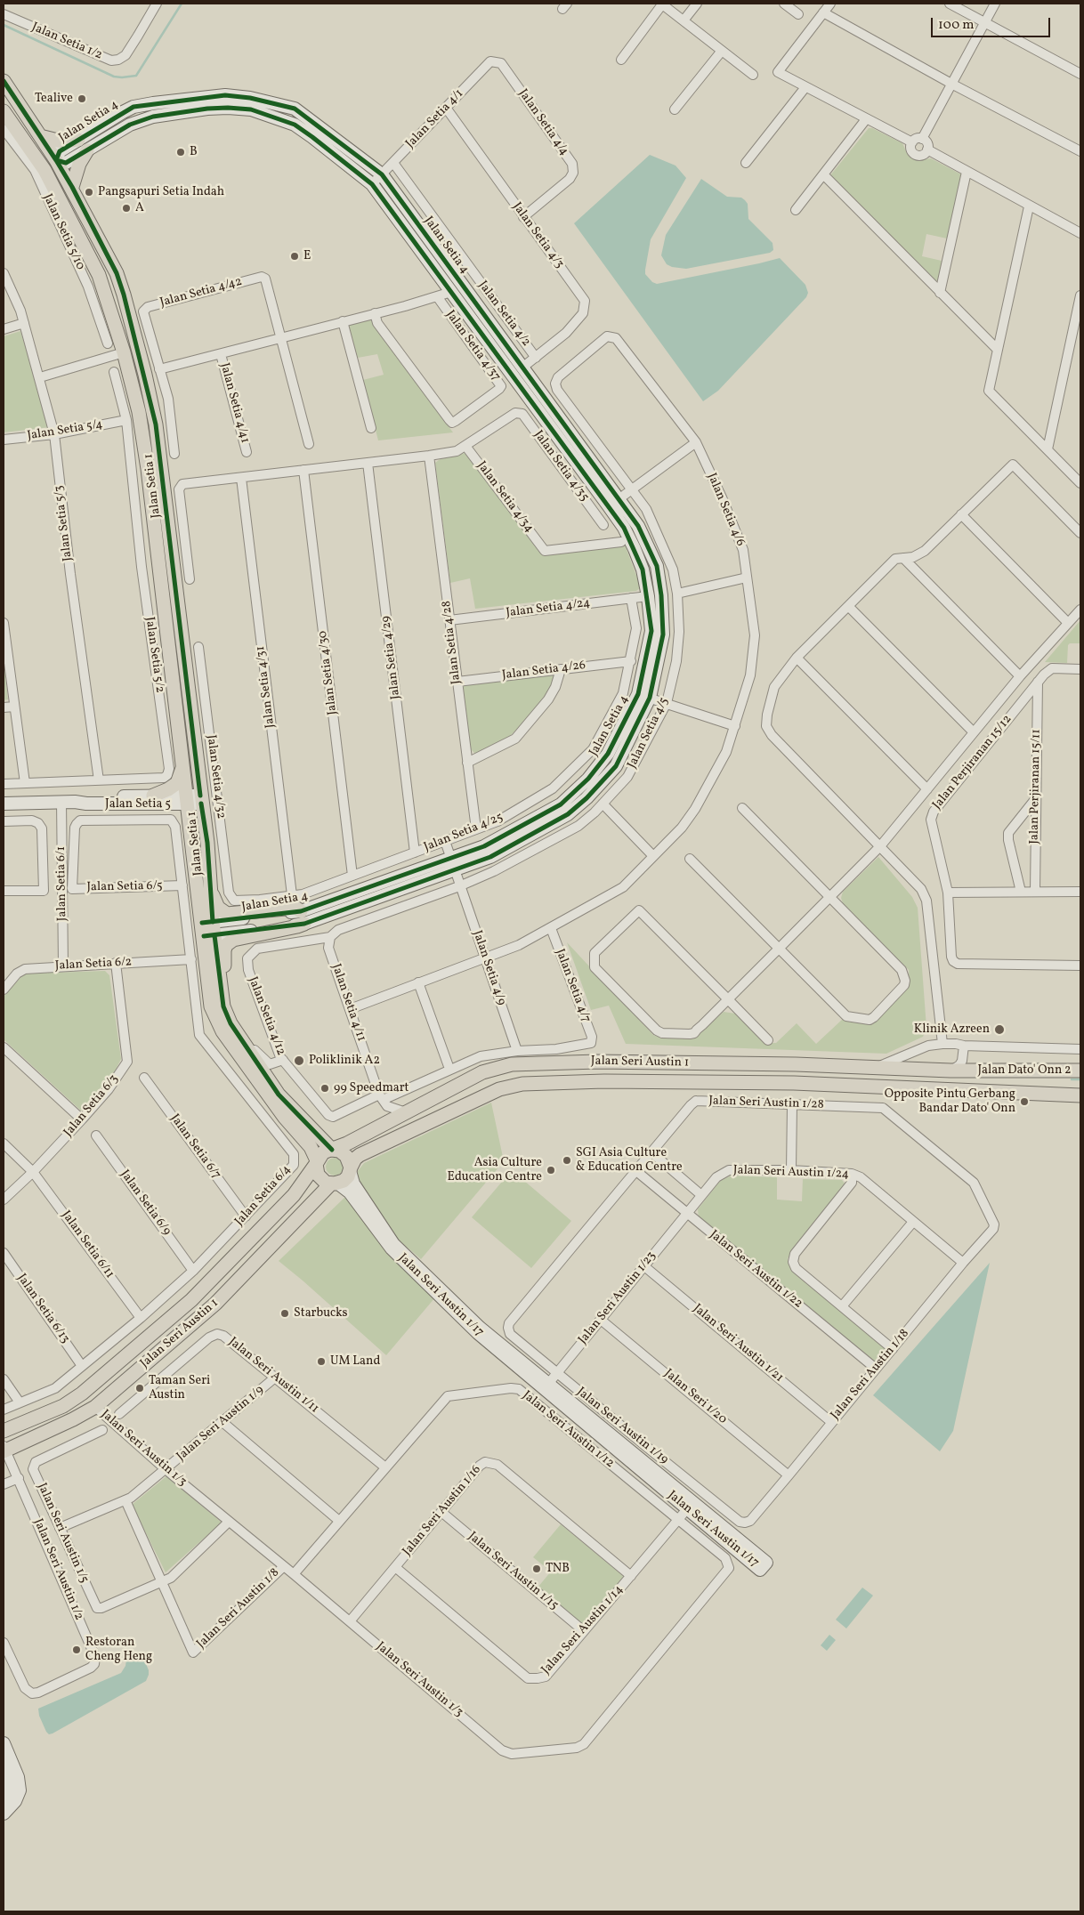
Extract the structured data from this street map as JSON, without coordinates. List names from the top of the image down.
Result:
{
  "streets": {
    "main road": ["Jalan Setia 1", "Jalan Seri Austin 1", "Jalan Dato' Onn 2"],
    "street": [
      "Jalan Setia 1/2",
      "Jalan Setia 4/1",
      "Jalan Setia 4",
      "Jalan Setia 4/4",
      "Jalan Setia 5/10",
      "Jalan Setia 4/3",
      "Jalan Setia 4/42",
      "Jalan Setia 4/2",
      "Jalan Setia 4/37",
      "Jalan Setia 4/41",
      "Jalan Setia 5/4",
      "Jalan Setia 4/35",
      "Jalan Setia 4/34",
      "Jalan Setia 4/6",
      "Jalan Setia 5/3",
      "Jalan Setia 4/24",
      "Jalan Setia 4/28",
      "Jalan Setia 5/2",
      "Jalan Setia 4/29",
      "Jalan Setia 4/26",
      "Jalan Setia 4/30",
      "Jalan Setia 4/31",
      "Jalan Setia 4/5",
      "Jalan Perjiranan 15/12",
      "Jalan Setia 4/32",
      "Jalan Perjiranan 15/11",
      "Jalan Setia 5",
      "Jalan Setia 4/25",
      "Jalan Setia 6/1",
      "Jalan Setia 6/5",
      "Jalan Setia 6/2",
      "Jalan Setia 4/9",
      "Jalan Setia 4/7",
      "Jalan Setia 4/11",
      "Jalan Setia 4/12",
      "Jalan Seri Austin 1/28",
      "Jalan Setia 6/3",
      "Jalan Setia 6/7",
      "Jalan Seri Austin 1/24",
      "Jalan Setia 6/4",
      "Jalan Setia 6/9",
      "Jalan Setia 6/11",
      "Jalan Seri Austin 1/22",
      "Jalan Seri Austin 1/17",
      "Jalan Seri Austin 1/23",
      "Jalan Setia 6/13",
      "Jalan Seri Austin 1/21",
      "Jalan Seri Austin 1/18",
      "Jalan Seri Austin 1/11",
      "Jalan Seri 1/20",
      "Jalan Seri Austin 1/9",
      "Jalan Seri Austin 1/19",
      "Jalan Seri Austin 1/12",
      "Jalan Seri Austin 1/3",
      "Jalan Seri Austin 1/16",
      "Jalan Seri Austin 1/5",
      "Jalan Seri Austin 1/2",
      "Jalan Seri Austin 1/15",
      "Jalan Seri Austin 1/8",
      "Jalan Seri Austin 1/14"
    ]
  },
  "crossings": [
    ["Jalan Setia 4/1", "Jalan Setia 4"],
    ["Jalan Setia 4/1", "Jalan Setia 4/4"],
    ["Jalan Setia 4/1", "Jalan Setia 4/3"],
    ["Jalan Setia 4/1", "Jalan Setia 4/2"],
    ["Jalan Setia 4", "Jalan Setia 4/3"],
    ["Jalan Setia 4", "Jalan Setia 1"],
    ["Jalan Setia 4", "Jalan Setia 4/24"],
    ["Jalan Setia 4", "Jalan Setia 4/9"],
    ["Jalan Setia 4/4", "Jalan Setia 4/3"],
    ["Jalan Setia 4/3", "Jalan Setia 4/2"],
    ["Jalan Setia 5/4", "Jalan Setia 5/3"],
    ["Jalan Setia 5/4", "Jalan Setia 5/2"],
    ["Jalan Setia 4/35", "Jalan Setia 4/34"],
    ["Jalan Setia 1", "Jalan Setia 5"],
    ["Jalan Setia 1", "Jalan Seri Austin 1"],
    ["Jalan Setia 1", "Jalan Seri Austin 1/17"],
    ["Jalan Setia 4/6", "Jalan Setia 4/5"],
    ["Jalan Setia 4/6", "Jalan Setia 4/9"],
    ["Jalan Setia 4/6", "Jalan Setia 4/7"],
    ["Jalan Setia 4/6", "Jalan Setia 4/11"],
    ["Jalan Setia 5/3", "Jalan Setia 5/2"],
    ["Jalan Setia 4/24", "Jalan Setia 4/28"],
    ["Jalan Setia 4/24", "Jalan Setia 4/25"],
    ["Jalan Setia 4/28", "Jalan Setia 4/26"],
    ["Jalan Setia 4/28", "Jalan Setia 4/25"],
    ["Jalan Setia 4/29", "Jalan Setia 4/25"],
    ["Jalan Setia 4/26", "Jalan Setia 4/25"],
    ["Jalan Setia 4/30", "Jalan Setia 4/25"],
    ["Jalan Setia 4/31", "Jalan Setia 4/25"],
    ["Jalan Setia 4/5", "Jalan Setia 4/9"],
    ["Jalan Setia 4/5", "Jalan Setia 4/11"],
    ["Jalan Setia 4/5", "Jalan Setia 4/12"],
    ["Jalan Perjiranan 15/12", "Jalan Perjiranan 15/11"],
    ["Jalan Setia 4/32", "Jalan Setia 4/25"],
    ["Jalan Setia 5", "Jalan Setia 6/1"],
    ["Jalan Setia 4/25", "Jalan Setia 4/9"],
    ["Jalan Setia 6/1", "Jalan Setia 6/2"],
    ["Jalan Setia 6/5", "Jalan Setia 6/4"],
    ["Jalan Setia 6/2", "Jalan Setia 6/3"],
    ["Jalan Setia 6/2", "Jalan Setia 6/4"],
    ["Jalan Setia 4/9", "Jalan Setia 4/7"],
    ["Jalan Setia 4/11", "Jalan Setia 4/12"],
    ["Jalan Seri Austin 1", "Jalan Dato' Onn 2"],
    ["Jalan Seri Austin 1", "Jalan Seri Austin 1/17"],
    ["Jalan Seri Austin 1", "Jalan Seri Austin 1/3"],
    ["Jalan Seri Austin 1", "Jalan Seri Austin 1/2"],
    ["Jalan Seri Austin 1/28", "Jalan Seri Austin 1/22"],
    ["Jalan Seri Austin 1/28", "Jalan Seri Austin 1/18"],
    ["Jalan Seri Austin 1/28", "Jalan Seri Austin 1/19"],
    ["Jalan Setia 6/3", "Jalan Setia 6/11"],
    ["Jalan Setia 6/7", "Jalan Setia 6/4"],
    ["Jalan Seri Austin 1/24", "Jalan Seri Austin 1/22"],
    ["Jalan Seri Austin 1/24", "Jalan Seri Austin 1/23"],
    ["Jalan Seri Austin 1/24", "Jalan Seri Austin 1/18"],
    ["Jalan Setia 6/4", "Jalan Setia 6/9"],
    ["Jalan Setia 6/4", "Jalan Setia 6/11"],
    ["Jalan Setia 6/4", "Jalan Setia 6/13"],
    ["Jalan Seri Austin 1/22", "Jalan Seri Austin 1/23"],
    ["Jalan Seri Austin 1/22", "Jalan Seri Austin 1/18"],
    ["Jalan Seri Austin 1/17", "Jalan Seri Austin 1/23"],
    ["Jalan Seri Austin 1/17", "Jalan Seri Austin 1/14"],
    ["Jalan Seri Austin 1/23", "Jalan Seri Austin 1/21"],
    ["Jalan Seri Austin 1/23", "Jalan Seri 1/20"],
    ["Jalan Seri Austin 1/23", "Jalan Seri Austin 1/19"],
    ["Jalan Seri Austin 1/21", "Jalan Seri Austin 1/18"],
    ["Jalan Seri Austin 1/18", "Jalan Seri 1/20"],
    ["Jalan Seri Austin 1/18", "Jalan Seri Austin 1/19"],
    ["Jalan Seri Austin 1/11", "Jalan Seri Austin 1/9"],
    ["Jalan Seri Austin 1/11", "Jalan Seri Austin 1/12"],
    ["Jalan Seri Austin 1/9", "Jalan Seri Austin 1/3"],
    ["Jalan Seri Austin 1/9", "Jalan Seri Austin 1/5"],
    ["Jalan Seri Austin 1/12", "Jalan Seri Austin 1/3"],
    ["Jalan Seri Austin 1/12", "Jalan Seri Austin 1/14"],
    ["Jalan Seri Austin 1/3", "Jalan Seri Austin 1/16"],
    ["Jalan Seri Austin 1/3", "Jalan Seri Austin 1/8"],
    ["Jalan Seri Austin 1/16", "Jalan Seri Austin 1/15"],
    ["Jalan Seri Austin 1/16", "Jalan Seri Austin 1/14"],
    ["Jalan Seri Austin 1/5", "Jalan Seri Austin 1/8"],
    ["Jalan Seri Austin 1/15", "Jalan Seri Austin 1/14"]
  ],
  "places": [
    "Tealive",
    "B",
    "Pangsapuri Setia Indah",
    "A",
    "E",
    "Klinik Azreen",
    "Poliklinik A2",
    "99 Speedmart",
    "Opposite Pintu Gerbang Bandar Dato' Onn",
    "SGI Asia Culture & Education Centre",
    "Asia Culture Education Centre",
    "Starbucks",
    "UM Land",
    "Taman Seri Austin",
    "TNB",
    "Restoran Cheng Heng"
  ],
  "scale_bar": "100 m"
}
